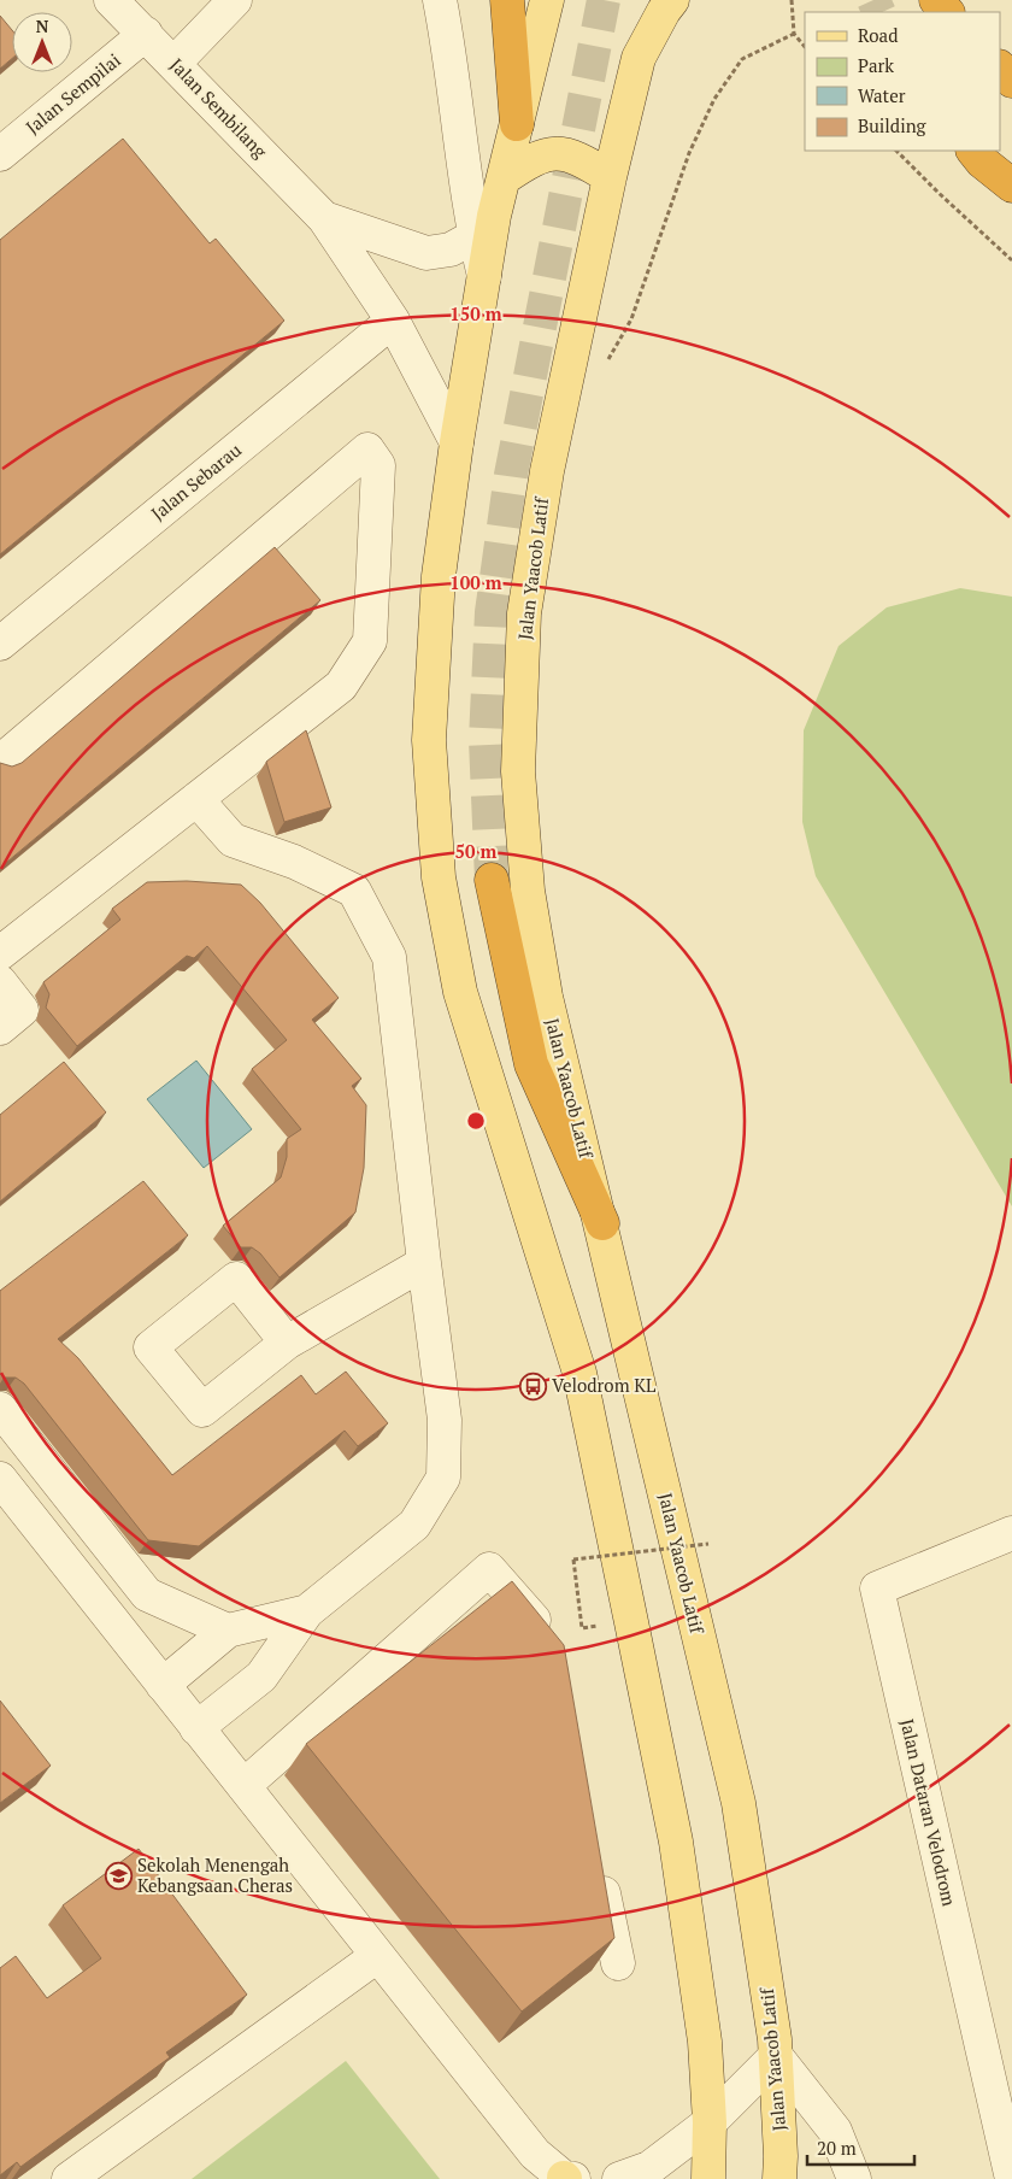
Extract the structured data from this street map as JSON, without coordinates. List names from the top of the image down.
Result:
{
  "streets": {
    "main road": ["Jalan Yaacob Latif"],
    "street": [
      "Jalan Sempilai",
      "Jalan Sembilang",
      "Jalan Sebarau",
      "Jalan Dataran Velodrom"
    ]
  },
  "crossings": [
    ["Jalan Sempilai", "Jalan Sembilang"],
    ["Jalan Sembilang", "Jalan Sebarau"]
  ],
  "places": {
    "bus stop": ["Velodrom KL"],
    "school or university": ["Sekolah Menengah Kebangsaan Cheras"]
  },
  "legend": [
    "Road",
    "Park",
    "Water",
    "Building"
  ],
  "scale_bar": "20 m",
  "north": "top",
  "rings": ["150 m", "100 m", "50 m"]
}
